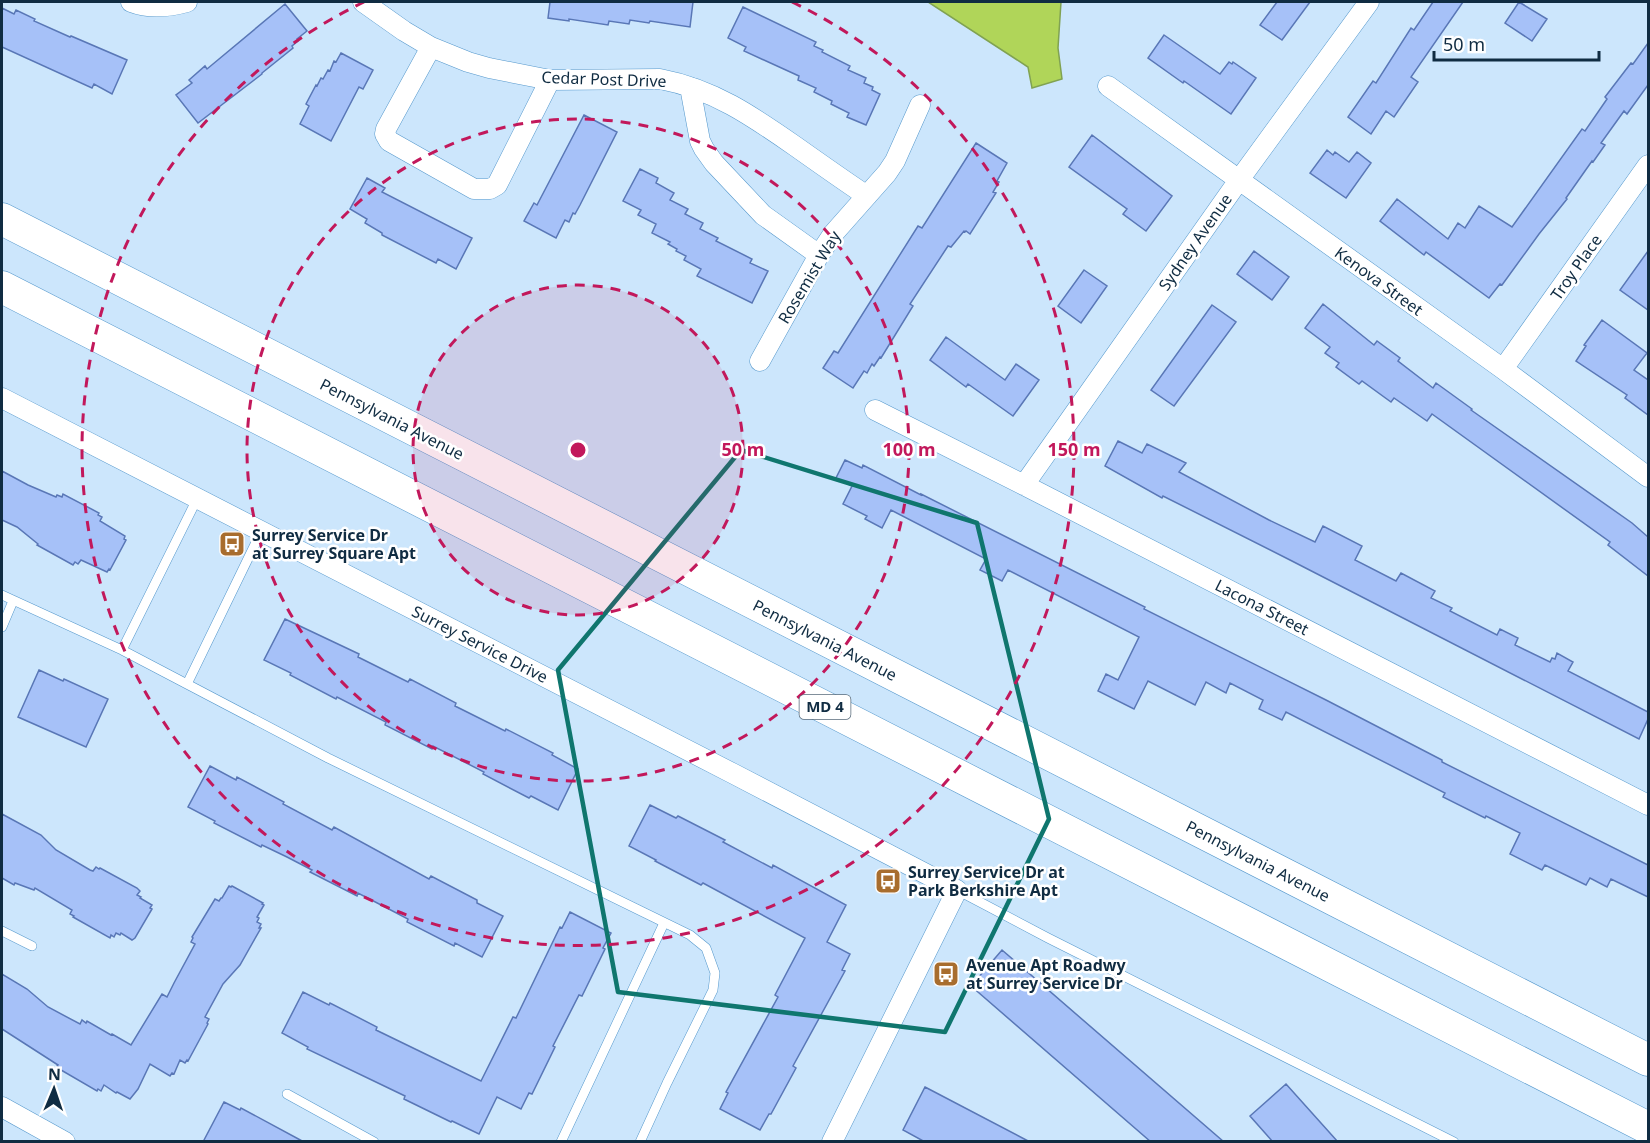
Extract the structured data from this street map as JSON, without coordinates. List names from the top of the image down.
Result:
{
  "streets": {
    "highway": ["Pennsylvania Avenue", "MD 4"],
    "street": [
      "Cedar Post Drive",
      "Sydney Avenue",
      "Troy Place",
      "Rosemist Way",
      "Kenova Street",
      "Lacona Street",
      "Surrey Service Drive"
    ]
  },
  "crossings": [
    ["Cedar Post Drive", "Rosemist Way"],
    ["Sydney Avenue", "Kenova Street"],
    ["Sydney Avenue", "Lacona Street"],
    ["Troy Place", "Kenova Street"]
  ],
  "places": {
    "bus stop": ["Surrey Service Dr at Surrey Square Apt", "Surrey Service Dr at Park Berkshire Apt", "Avenue Apt Roadwy at Surrey Service Dr"]
  },
  "scale_bar": "50 m",
  "north": "top",
  "rings": ["50 m", "100 m", "150 m"]
}
